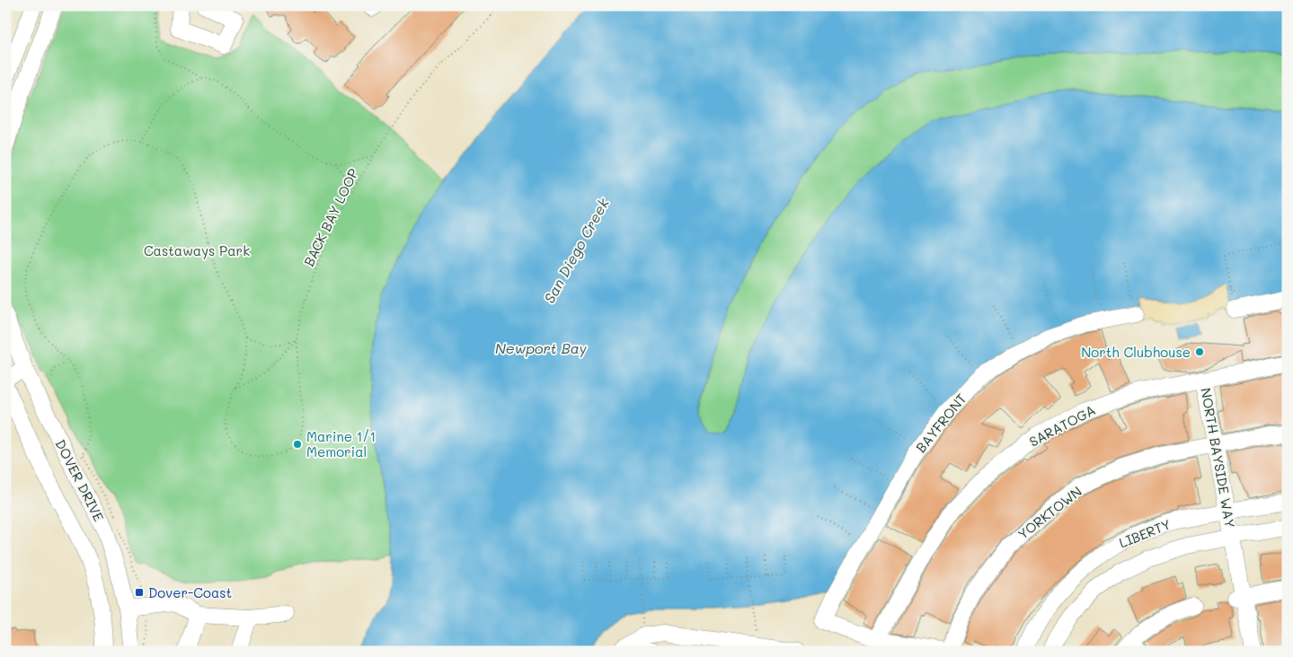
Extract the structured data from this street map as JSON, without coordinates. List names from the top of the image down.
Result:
{
  "streets": {
    "street": [
      "BAYFRONT",
      "SARATOGA",
      "NORTH BAYSIDE WAY",
      "DOVER DRIVE",
      "YORKTOWN",
      "LIBERTY"
    ],
    "path": ["BACK BAY LOOP"]
  },
  "crossings": [
    ["BACK BAY LOOP", "DOVER DRIVE"],
    ["BAYFRONT", "SARATOGA"],
    ["SARATOGA", "NORTH BAYSIDE WAY"],
    ["NORTH BAYSIDE WAY", "YORKTOWN"],
    ["NORTH BAYSIDE WAY", "LIBERTY"]
  ],
  "water": ["San Diego Creek", "Newport Bay"],
  "parks": ["Castaways Park"],
  "places": {
    "other": ["North Clubhouse", "Marine 1/1 Memorial"],
    "transit": ["Dover-Coast"]
  }
}
